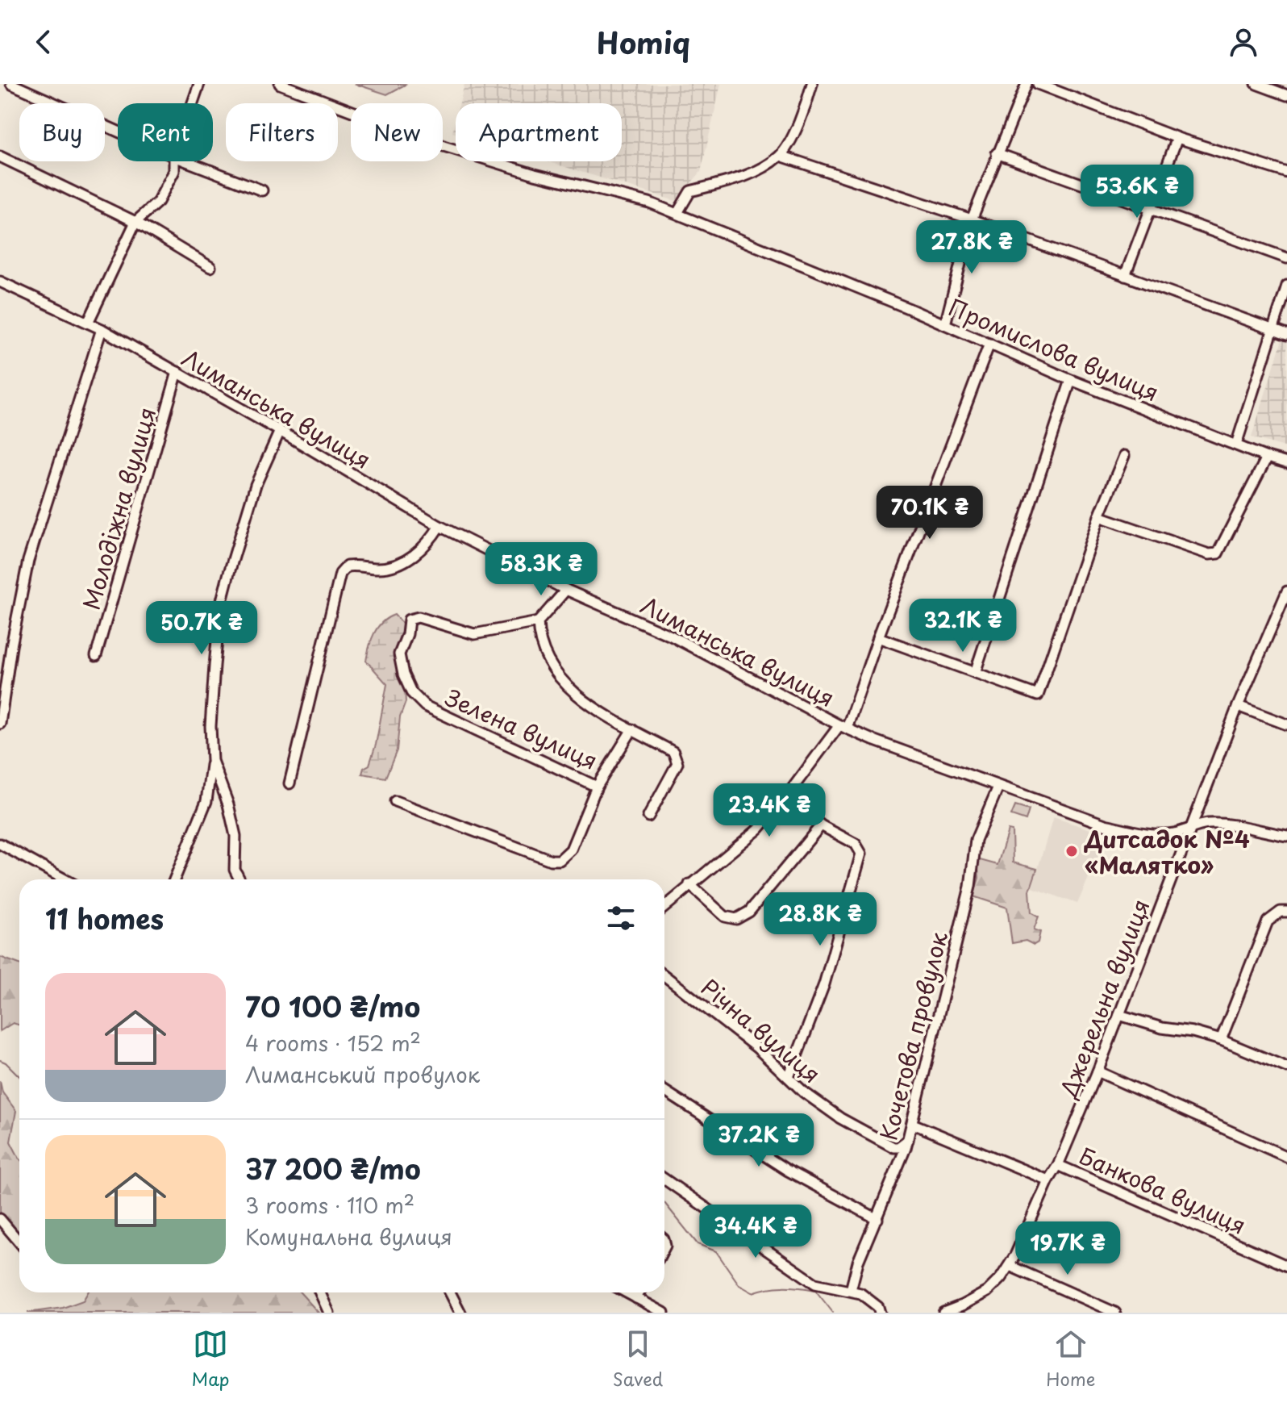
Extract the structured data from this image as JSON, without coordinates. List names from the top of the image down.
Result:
{
  "streets": {
    "street": [
      "Промислова вулиця",
      "Лиманська вулиця",
      "Молодіжна вулиця",
      "Зелена вулиця",
      "Джерельна вулиця",
      "Річна вулиця",
      "Кочетова провулок",
      "Банкова вулиця"
    ]
  },
  "crossings": [
    ["Лиманська вулиця", "Молодіжна вулиця"],
    ["Лиманська вулиця", "Джерельна вулиця"],
    ["Лиманська вулиця", "Кочетова провулок"],
    ["Джерельна вулиця", "Банкова вулиця"],
    ["Річна вулиця", "Кочетова провулок"]
  ],
  "places": ["Дитсадок №4 «Малятко»"],
  "page": {
    "header": "Homiq",
    "chip": [
      "Buy",
      "Rent",
      "Filters",
      "New",
      "Apartment"
    ],
    "price": [
      "53.6K ₴",
      "27.8K ₴",
      "70.1K ₴",
      "58.3K ₴",
      "32.1K ₴",
      "50.7K ₴",
      "23.4K ₴",
      "28.8K ₴",
      "37.2K ₴",
      "34.4K ₴",
      "19.7K ₴"
    ],
    "heading": "11 homes",
    "list": [
      {
        "name": "70 100 ₴/mo",
        "note": "4 rooms · 152 m² · Лиманський провулок"
      },
      {
        "name": "37 200 ₴/mo",
        "note": "3 rooms · 110 m² · Комунальна вулиця"
      }
    ],
    "tabs": ["Map", "Saved", "Home"]
  }
}
